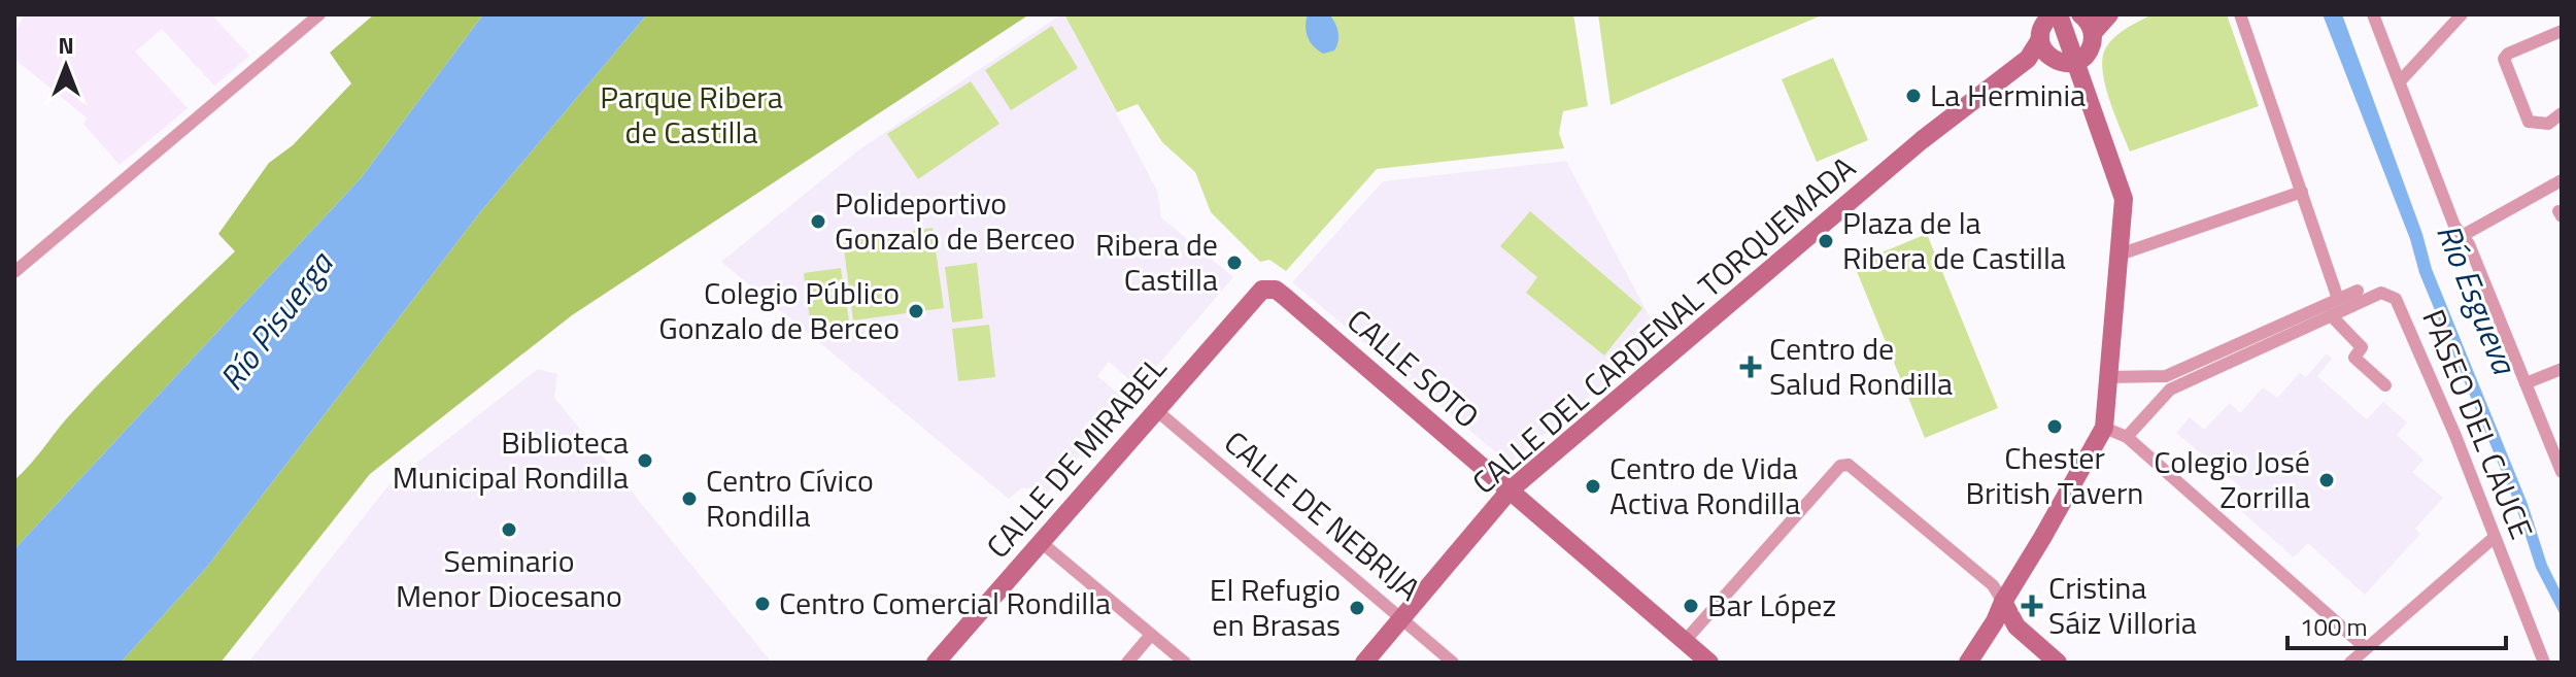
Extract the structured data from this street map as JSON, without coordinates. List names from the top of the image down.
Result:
{
  "streets": {
    "street": [
      "CALLE DEL CARDENAL TORQUEMADA",
      "CALLE SOTO",
      "PASEO DEL CAUCE",
      "CALLE DE MIRABEL",
      "CALLE DE NEBRIJA"
    ]
  },
  "crossings": [
    ["CALLE DEL CARDENAL TORQUEMADA", "CALLE SOTO"],
    ["CALLE DEL CARDENAL TORQUEMADA", "CALLE DE NEBRIJA"],
    ["CALLE SOTO", "CALLE DE MIRABEL"],
    ["CALLE DE MIRABEL", "CALLE DE NEBRIJA"]
  ],
  "water": ["Río Esgueva", "Río Pisuerga"],
  "parks": ["Parque Ribera de Castilla"],
  "places": {
    "other": [
      "La Herminia",
      "Polideportivo Gonzalo de Berceo",
      "Plaza de la Ribera de Castilla",
      "Ribera de Castilla",
      "Colegio Público Gonzalo de Berceo",
      "Chester British Tavern",
      "Biblioteca Municipal Rondilla",
      "Colegio José Zorrilla",
      "Centro de Vida Activa Rondilla",
      "Centro Cívico Rondilla",
      "Seminario Menor Diocesano",
      "Centro Comercial Rondilla",
      "Bar López",
      "El Refugio en Brasas"
    ],
    "health": ["Centro de Salud Rondilla", "Cristina Sáiz Villoria"]
  },
  "scale_bar": "100 m",
  "north": "top"
}
